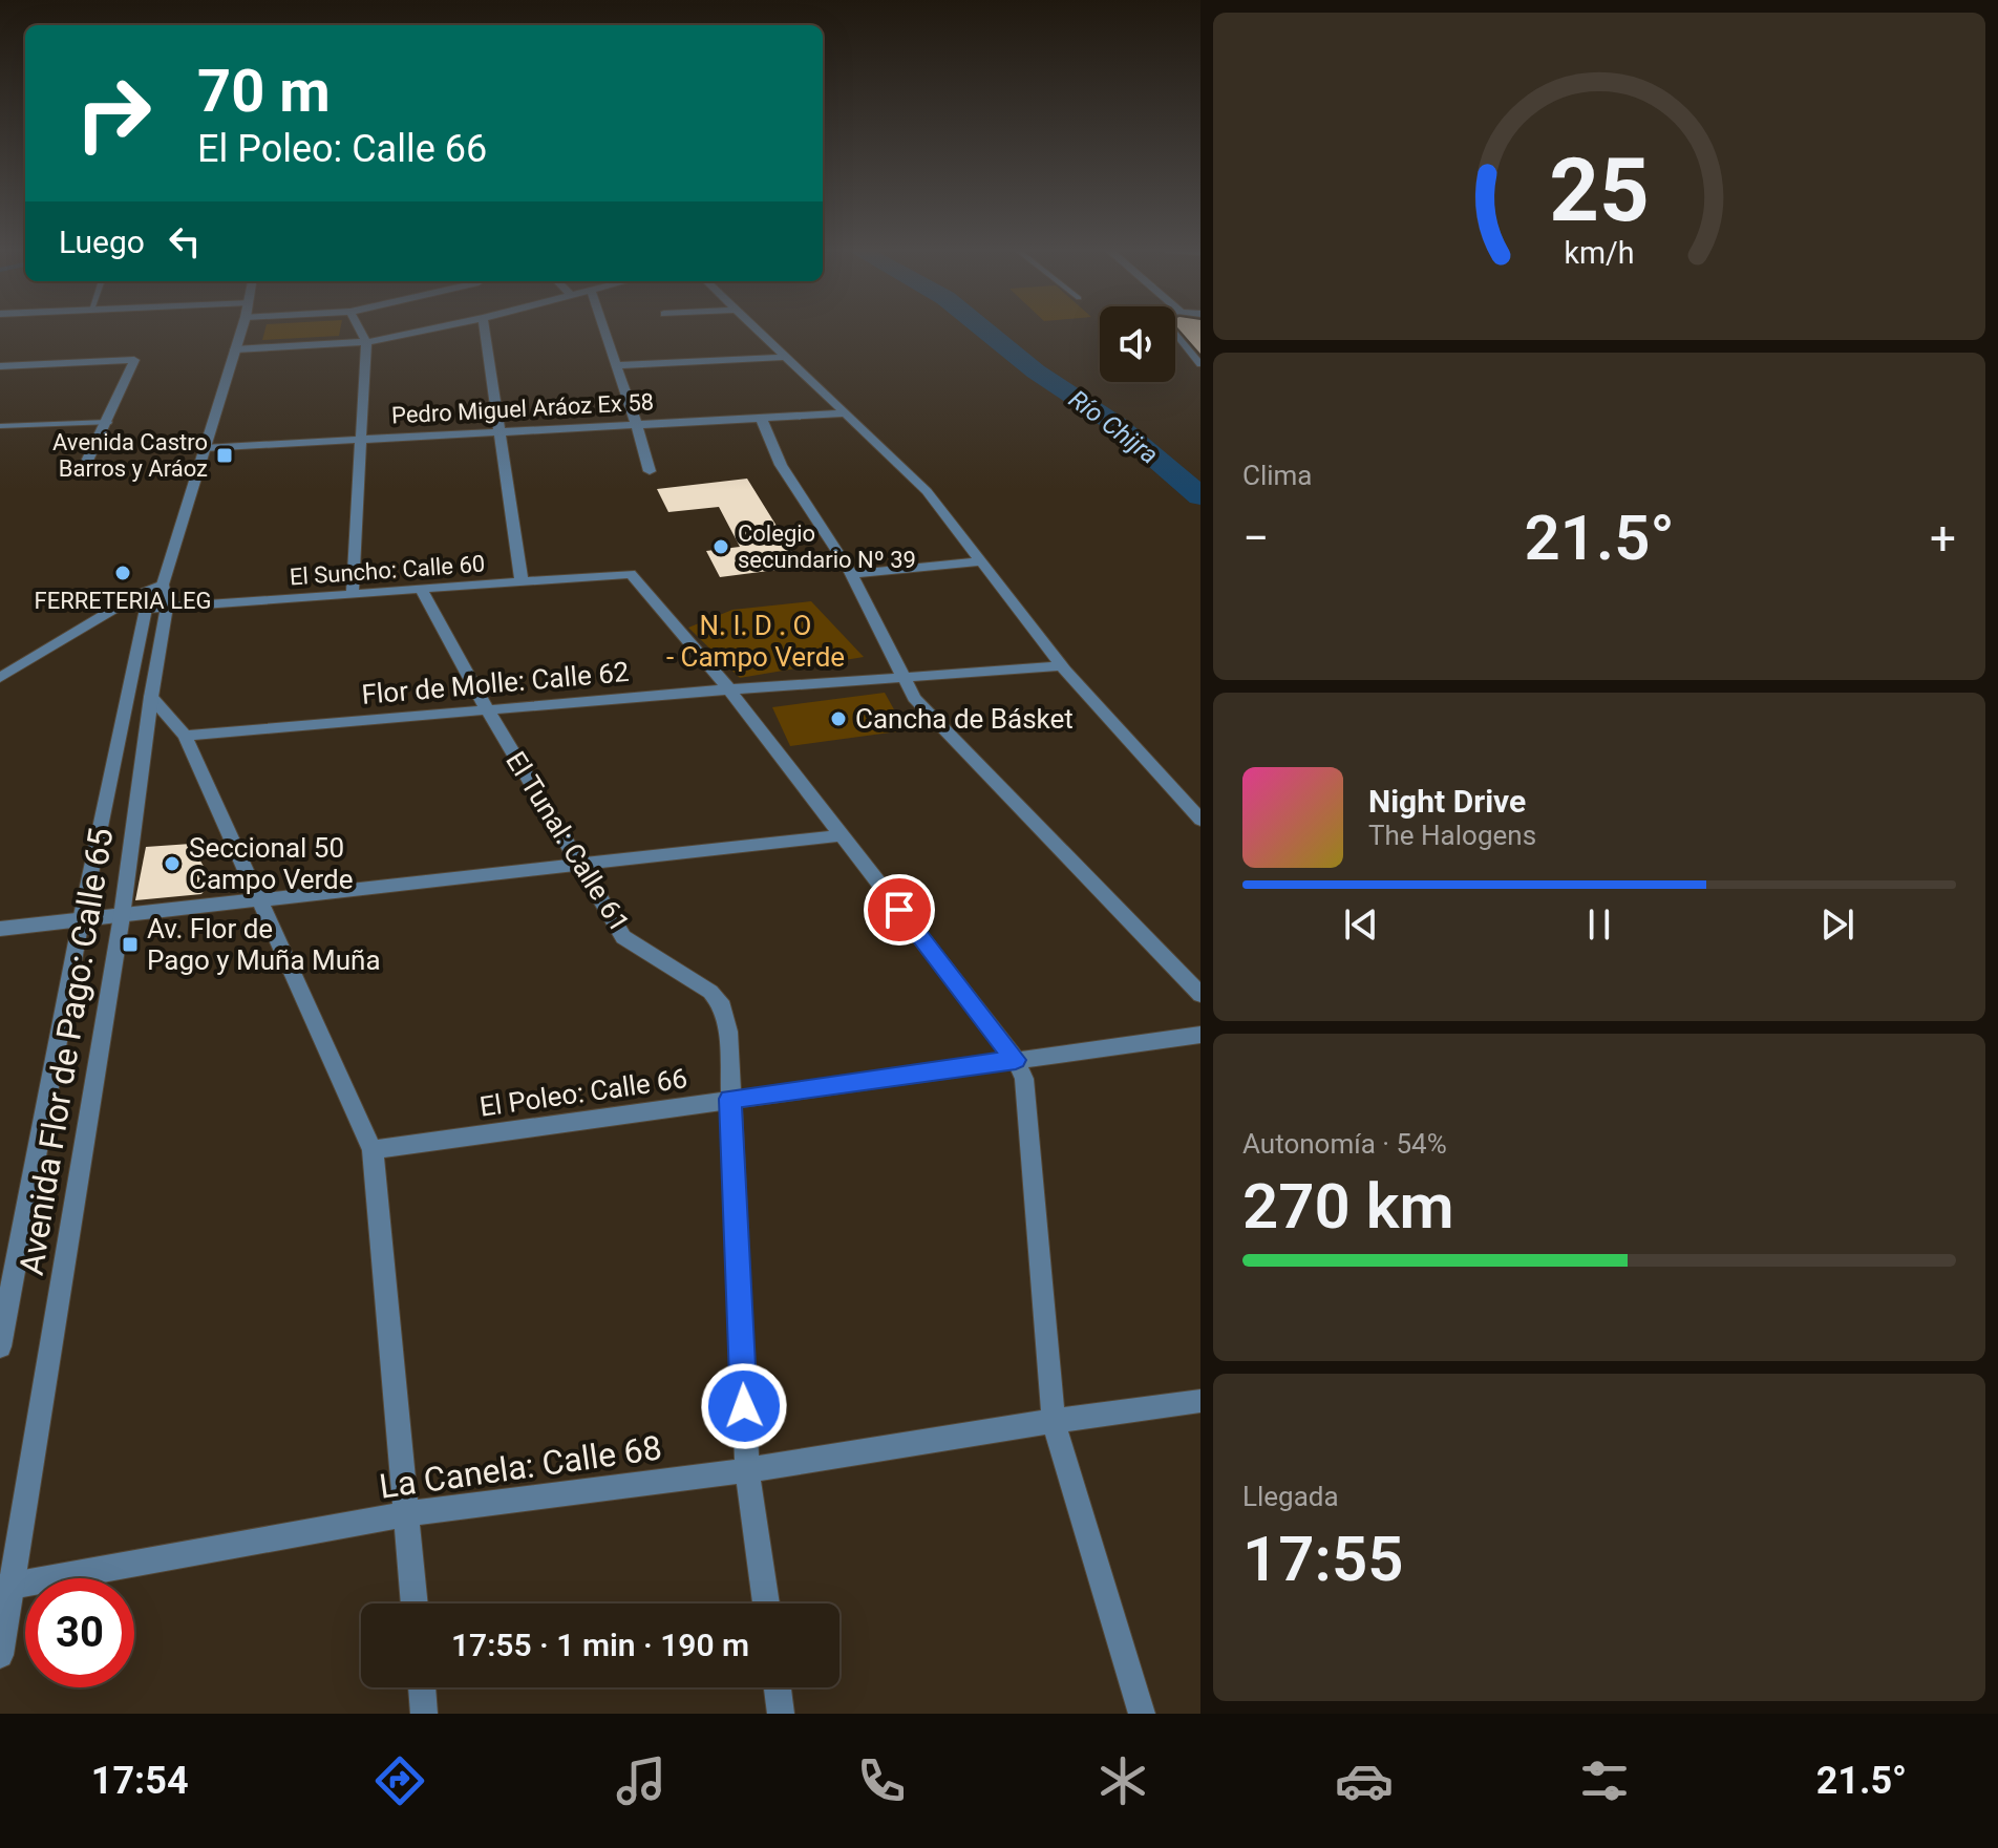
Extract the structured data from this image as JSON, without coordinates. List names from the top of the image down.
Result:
{
  "streets": {
    "street": [
      "Pedro Miguel Aráoz Ex 58",
      "El Suncho: Calle 60",
      "Flor de Molle: Calle 62",
      "El Tunal: Calle 61",
      "Avenida Flor de Pago: Calle 65",
      "El Poleo: Calle 66",
      "La Canela: Calle 68"
    ]
  },
  "crossings": [
    ["El Suncho: Calle 60", "Flor de Molle: Calle 62"],
    ["El Suncho: Calle 60", "El Tunal: Calle 61"],
    ["El Suncho: Calle 60", "Avenida Flor de Pago: Calle 65"],
    ["Flor de Molle: Calle 62", "El Tunal: Calle 61"],
    ["El Tunal: Calle 61", "El Poleo: Calle 66"],
    ["El Tunal: Calle 61", "La Canela: Calle 68"],
    ["Avenida Flor de Pago: Calle 65", "La Canela: Calle 68"]
  ],
  "water": ["Río Chijra"],
  "parks": ["N. I. D . O - Campo Verde"],
  "places": {
    "transit": ["Avenida Castro Barros y Aráoz", "Av. Flor de Pago y Muña Muña"],
    "other": [
      "Colegio secundario Nº 39",
      "FERRETERIA LEG",
      "Cancha de Básket",
      "Seccional 50 Campo Verde"
    ]
  },
  "page": {
    "turn": ["70 m", "El Poleo: Calle 66"],
    "then": "Luego",
    "tile": [
      "Clima",
      ["Autonomía · 54%", "270 km"],
      ["Llegada", "17:55"]
    ],
    "heat": ["−", "21.5°", "+"],
    "song": ["Night Drive", "The Halogens"],
    "limit": "30",
    "trip": "17:55 · 1 min · 190 m",
    "tabs": ["17:54", "21.5°"],
    "gauge": ["25", "km/h"]
  }
}
